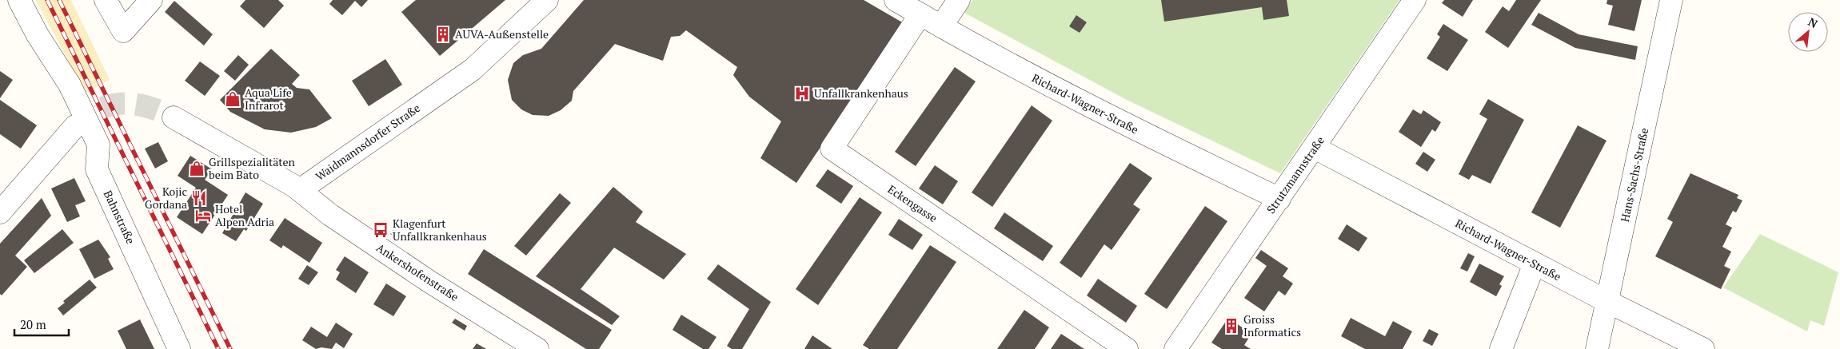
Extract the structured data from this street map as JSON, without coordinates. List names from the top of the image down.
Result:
{
  "streets": {
    "street": [
      "Richard-Wagner-Straße",
      "Waidmannsdorfer Straße",
      "Strutzmannstraße",
      "Hans-Sachs-Straße",
      "Eckengasse",
      "Bahnstraße",
      "Ankershofenstraße"
    ]
  },
  "crossings": [
    ["Richard-Wagner-Straße", "Strutzmannstraße"],
    ["Richard-Wagner-Straße", "Hans-Sachs-Straße"],
    ["Richard-Wagner-Straße", "Eckengasse"],
    ["Waidmannsdorfer Straße", "Ankershofenstraße"]
  ],
  "places": {
    "building": ["AUVA-Außenstelle", "Groiss Informatics"],
    "hospital": ["Unfallkrankenhaus"],
    "shop": ["Aqua Life Infrarot", "Grillspezialitäten beim Bato"],
    "restaurant": ["Kojic Gordana"],
    "hotel": ["Hotel Alpen Adria"],
    "bus stop": ["Klagenfurt Unfallkrankenhaus"]
  },
  "scale_bar": "20 m",
  "north": "top right"
}
